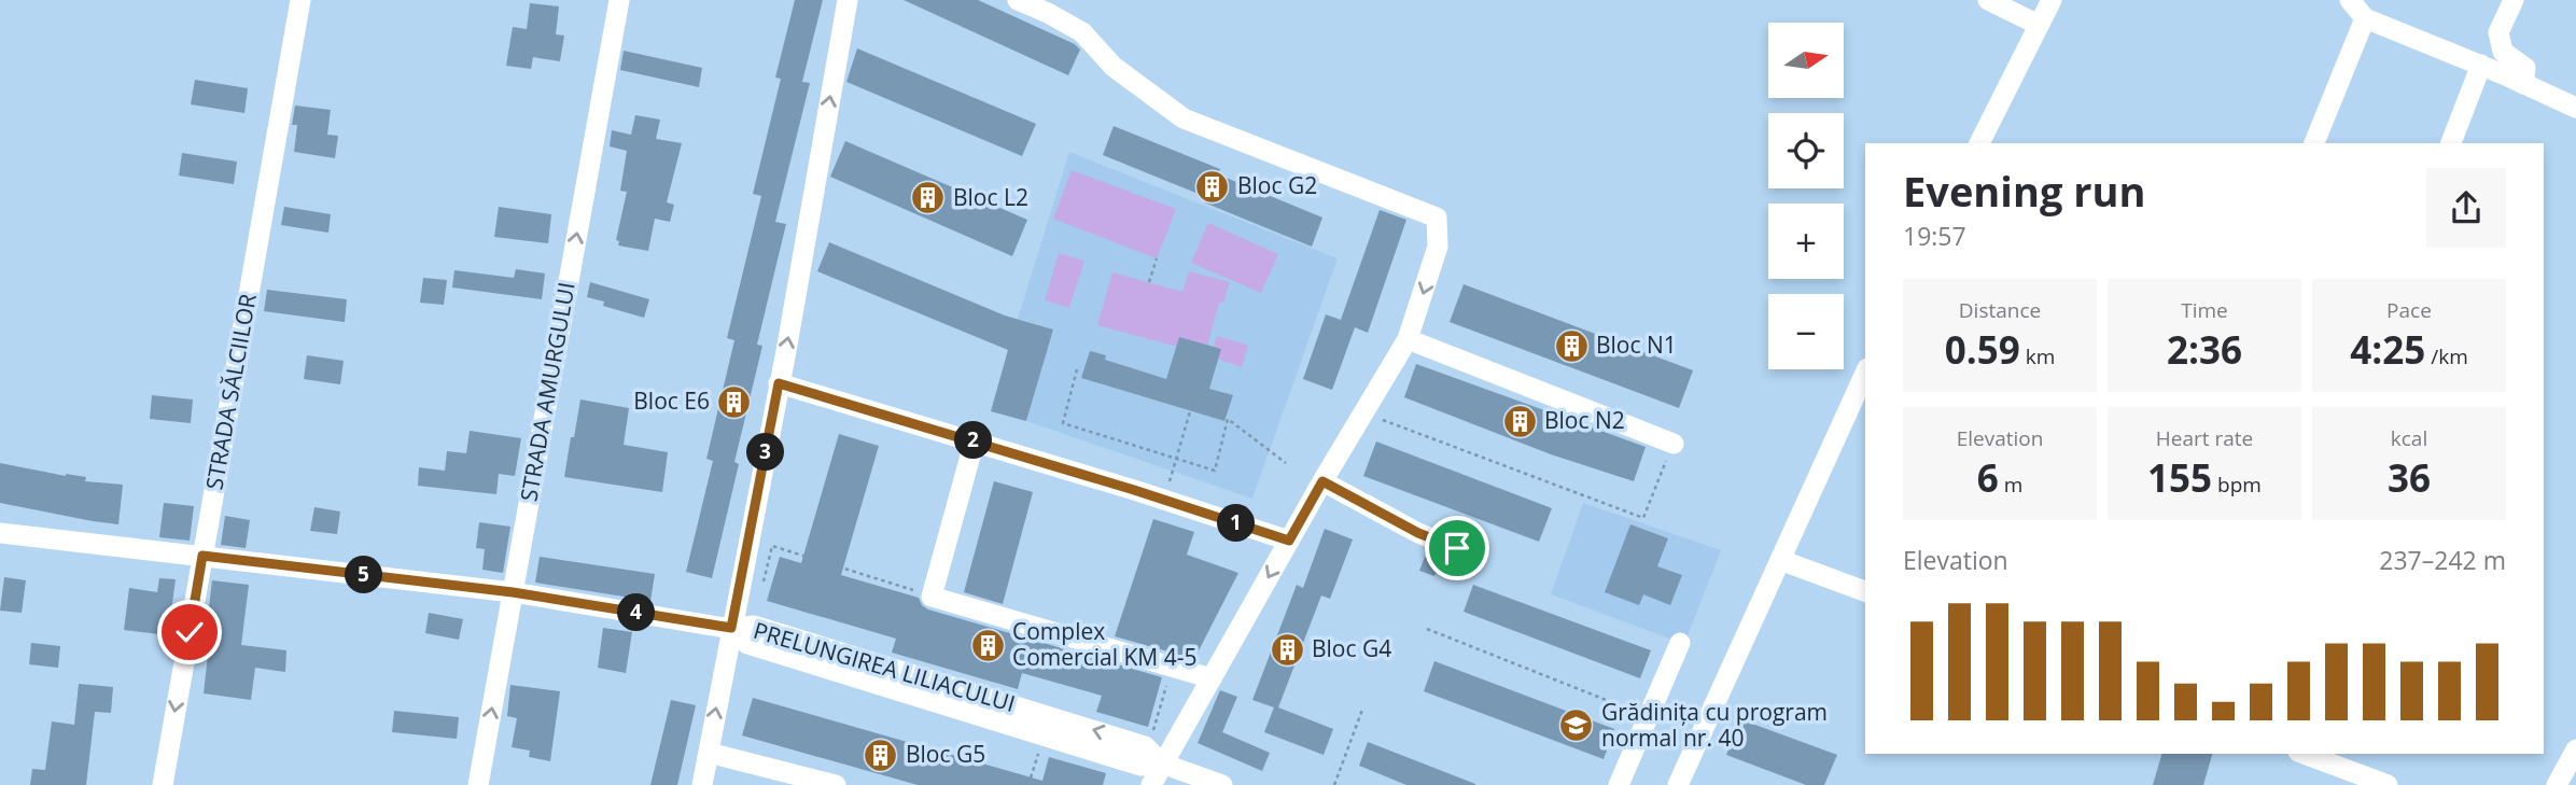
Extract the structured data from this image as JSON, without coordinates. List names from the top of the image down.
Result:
{
  "streets": {
    "street": ["STRADA SĂLCIILOR", "STRADA AMURGULUI", "PRELUNGIREA LILIACULUI"]
  },
  "one_way": ["STRADA AMURGULUI"],
  "places": {
    "building": [
      "Bloc G2",
      "Bloc L2",
      "Bloc N1",
      "Bloc E6",
      "Bloc N2",
      "Complex Comercial KM 4-5",
      "Bloc G4",
      "Bloc G5"
    ],
    "school or university": ["Grădinița cu program normal nr. 40"]
  },
  "north": "right",
  "page": {
    "map_buttons": ["+", "−"],
    "heading": ["Evening run", "19:57"],
    "stats": [
      ["Distance", "0.59 km"],
      ["Time", "2:36"],
      ["Pace", "4:25 /km"],
      ["Elevation", "6 m"],
      ["Heart rate", "155 bpm"],
      ["kcal", "36"]
    ],
    "pins": [
      "2",
      "3",
      "1",
      "5",
      "4"
    ],
    "chart": ["Elevation", "237–242 m"]
  }
}
